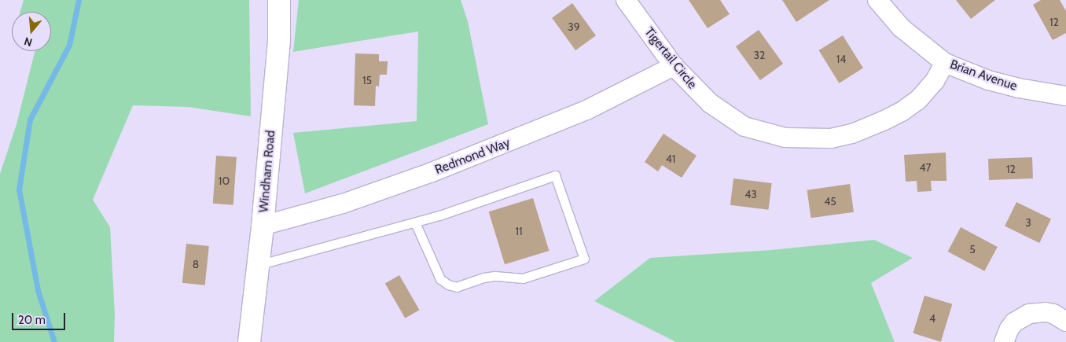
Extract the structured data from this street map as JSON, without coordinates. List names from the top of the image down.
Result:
{
  "streets": {
    "street": [
      "Tigertail Circle",
      "Brian Avenue",
      "Redmond Way",
      "Windham Road"
    ]
  },
  "crossings": [
    ["Tigertail Circle", "Brian Avenue"],
    ["Tigertail Circle", "Redmond Way"],
    ["Redmond Way", "Windham Road"]
  ],
  "house_numbers": [
    "12",
    "39",
    "32",
    "14",
    "15",
    "41",
    "47",
    "12",
    "10",
    "43",
    "45",
    "3",
    "11",
    "5",
    "8",
    "4"
  ],
  "scale_bar": "20 m",
  "north": "bottom"
}
